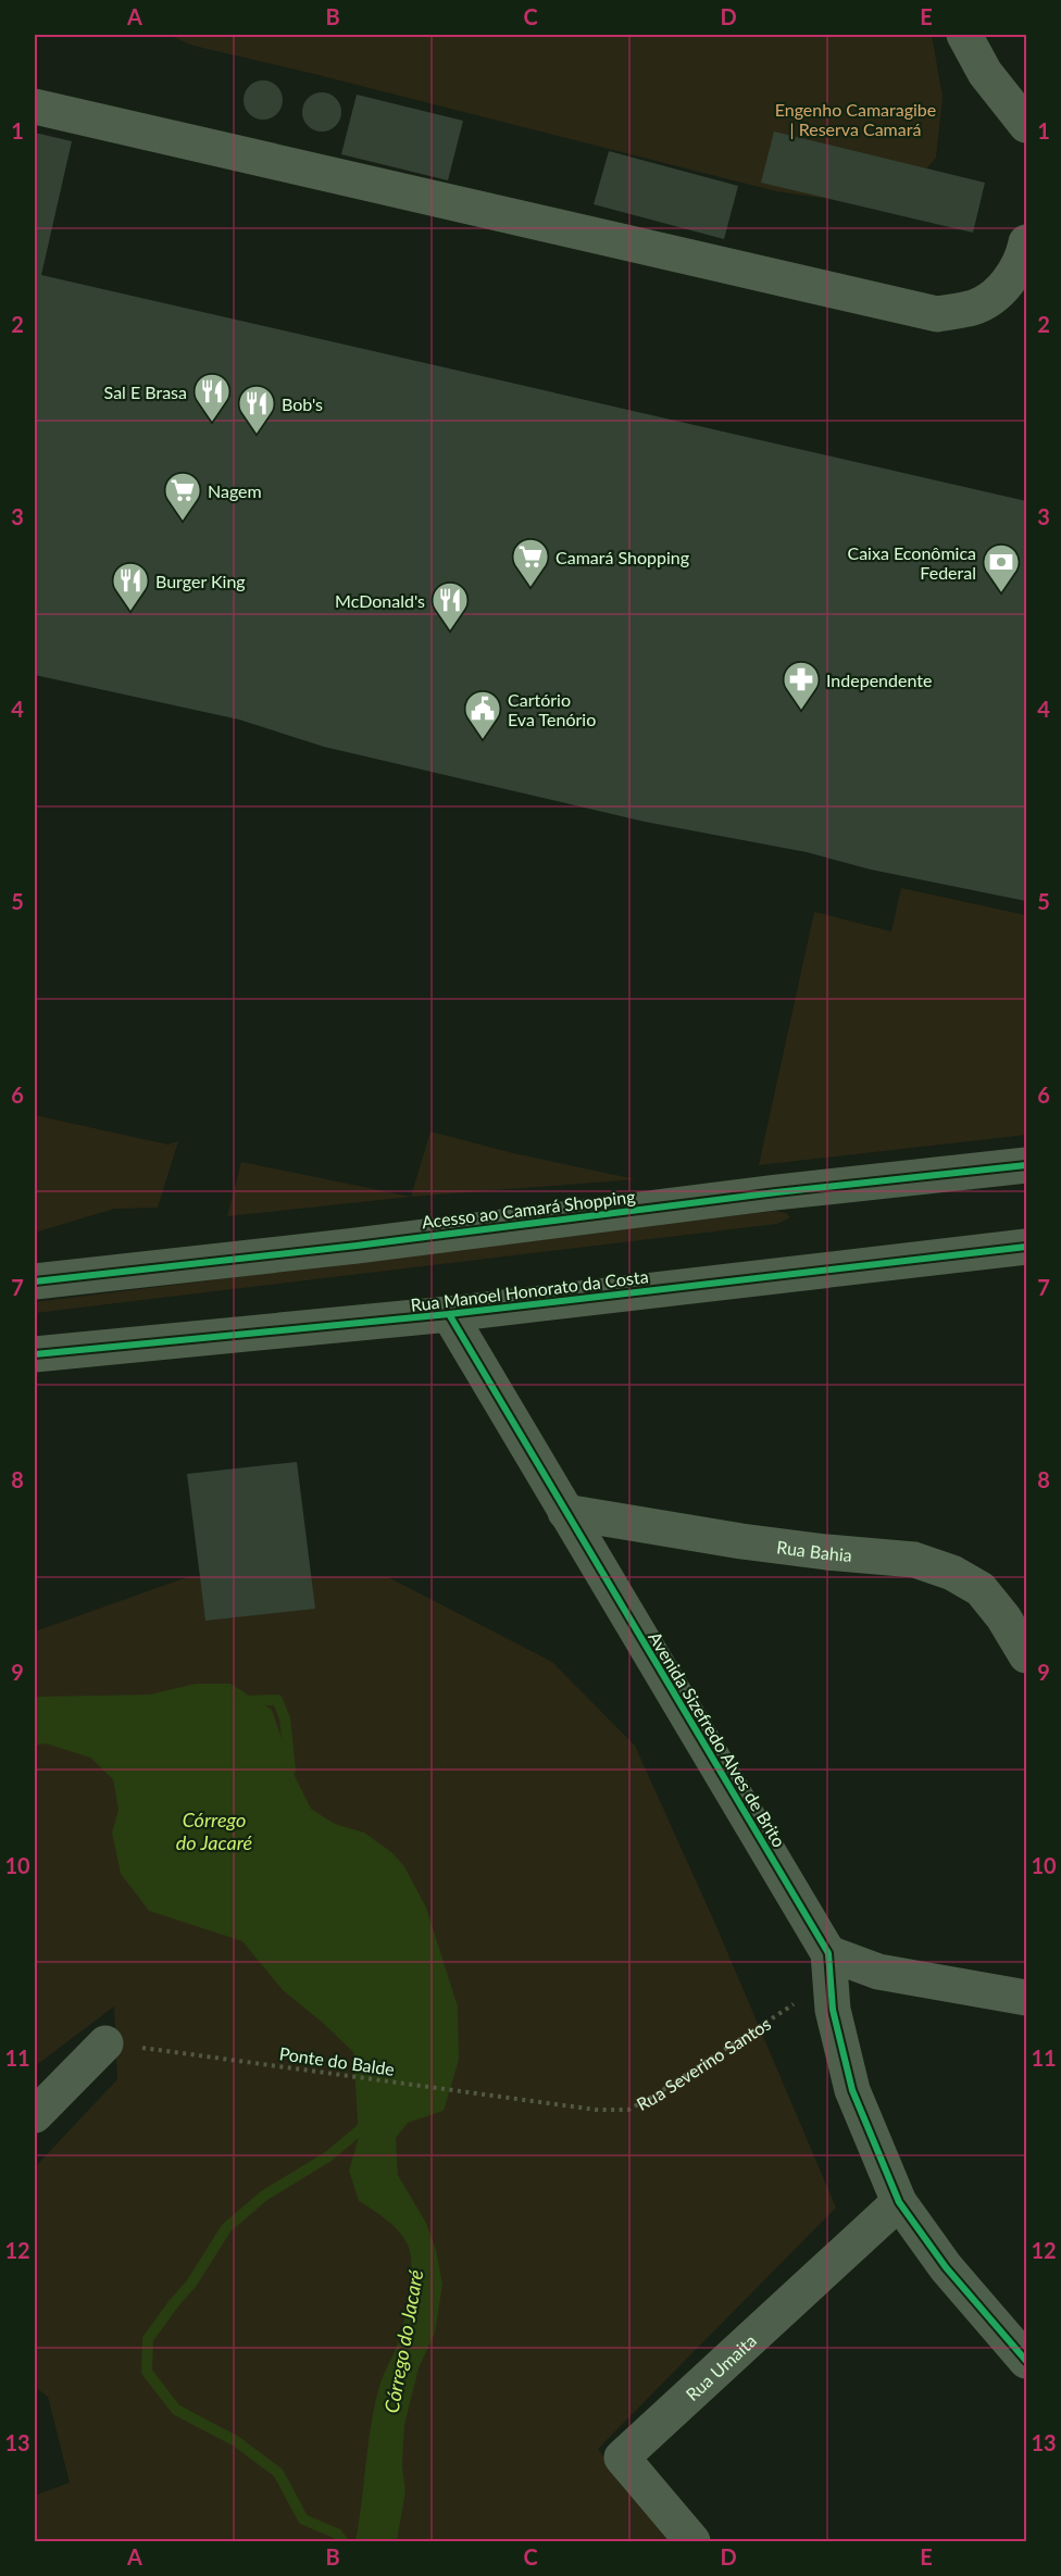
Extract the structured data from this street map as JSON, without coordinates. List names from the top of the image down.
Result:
{
  "streets": {
    "street": [
      "Acesso ao Camará Shopping",
      "Rua Manoel Honorato da Costa",
      "Rua Bahia",
      "Avenida Sizefredo Alves de Brito",
      "Rua Umaita"
    ],
    "path": ["Ponte do Balde", "Rua Severino Santos"]
  },
  "crossings": [
    ["Rua Manoel Honorato da Costa", "Avenida Sizefredo Alves de Brito"],
    ["Rua Bahia", "Avenida Sizefredo Alves de Brito"],
    ["Avenida Sizefredo Alves de Brito", "Rua Severino Santos"],
    ["Avenida Sizefredo Alves de Brito", "Rua Umaita"],
    ["Ponte do Balde", "Rua Severino Santos"]
  ],
  "water": ["Córrego do Jacaré"],
  "parks": ["Engenho Camaragibe | Reserva Camará"],
  "places": {
    "restaurant": [
      "Sal E Brasa",
      "Bob's",
      "Burger King",
      "McDonald's"
    ],
    "supermarket": ["Nagem", "Camará Shopping"],
    "bank": ["Caixa Econômica Federal"],
    "pharmacy": ["Independente"],
    "public building": ["Cartório Eva Tenório"]
  },
  "grid": {
    "columns": [
      "A",
      "B",
      "C",
      "D",
      "E"
    ],
    "rows": [
      "1",
      "2",
      "3",
      "4",
      "5",
      "6",
      "7",
      "8",
      "9",
      "10",
      "11",
      "12",
      "13"
    ]
  }
}
